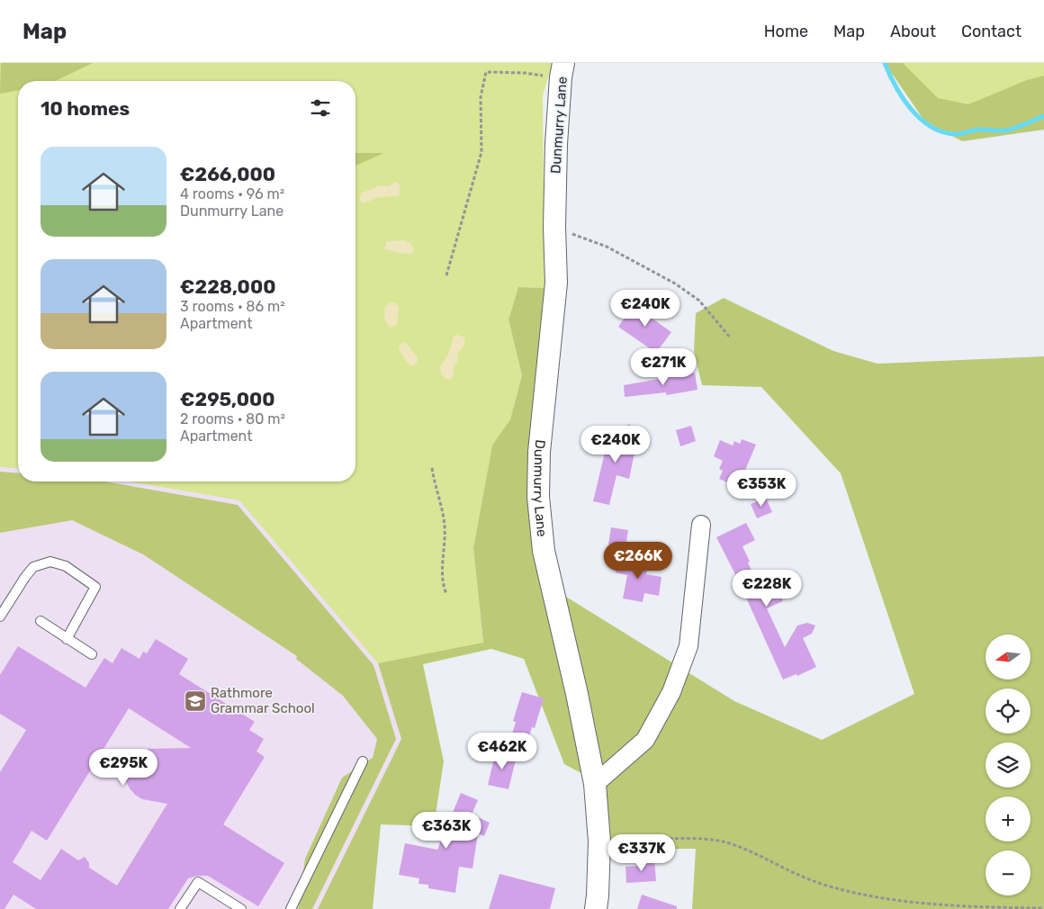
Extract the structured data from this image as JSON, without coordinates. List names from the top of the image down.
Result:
{
  "streets": {
    "street": ["Dunmurry Lane"]
  },
  "places": {
    "school or university": ["Rathmore Grammar School"]
  },
  "north": "left",
  "page": {
    "header": "Map",
    "nav": [
      "Home",
      "Map",
      "About",
      "Contact"
    ],
    "heading": "10 homes",
    "list": [
      {
        "name": "€266,000",
        "note": "4 rooms · 96 m² · Dunmurry Lane"
      },
      {
        "name": "€228,000",
        "note": "3 rooms · 86 m² · Apartment"
      },
      {
        "name": "€295,000",
        "note": "2 rooms · 80 m² · Apartment"
      }
    ],
    "price": [
      "€240K",
      "€271K",
      "€240K",
      "€353K",
      "€266K",
      "€228K",
      "€462K",
      "€295K",
      "€363K",
      "€337K"
    ],
    "map_buttons": ["+", "−"]
  }
}
